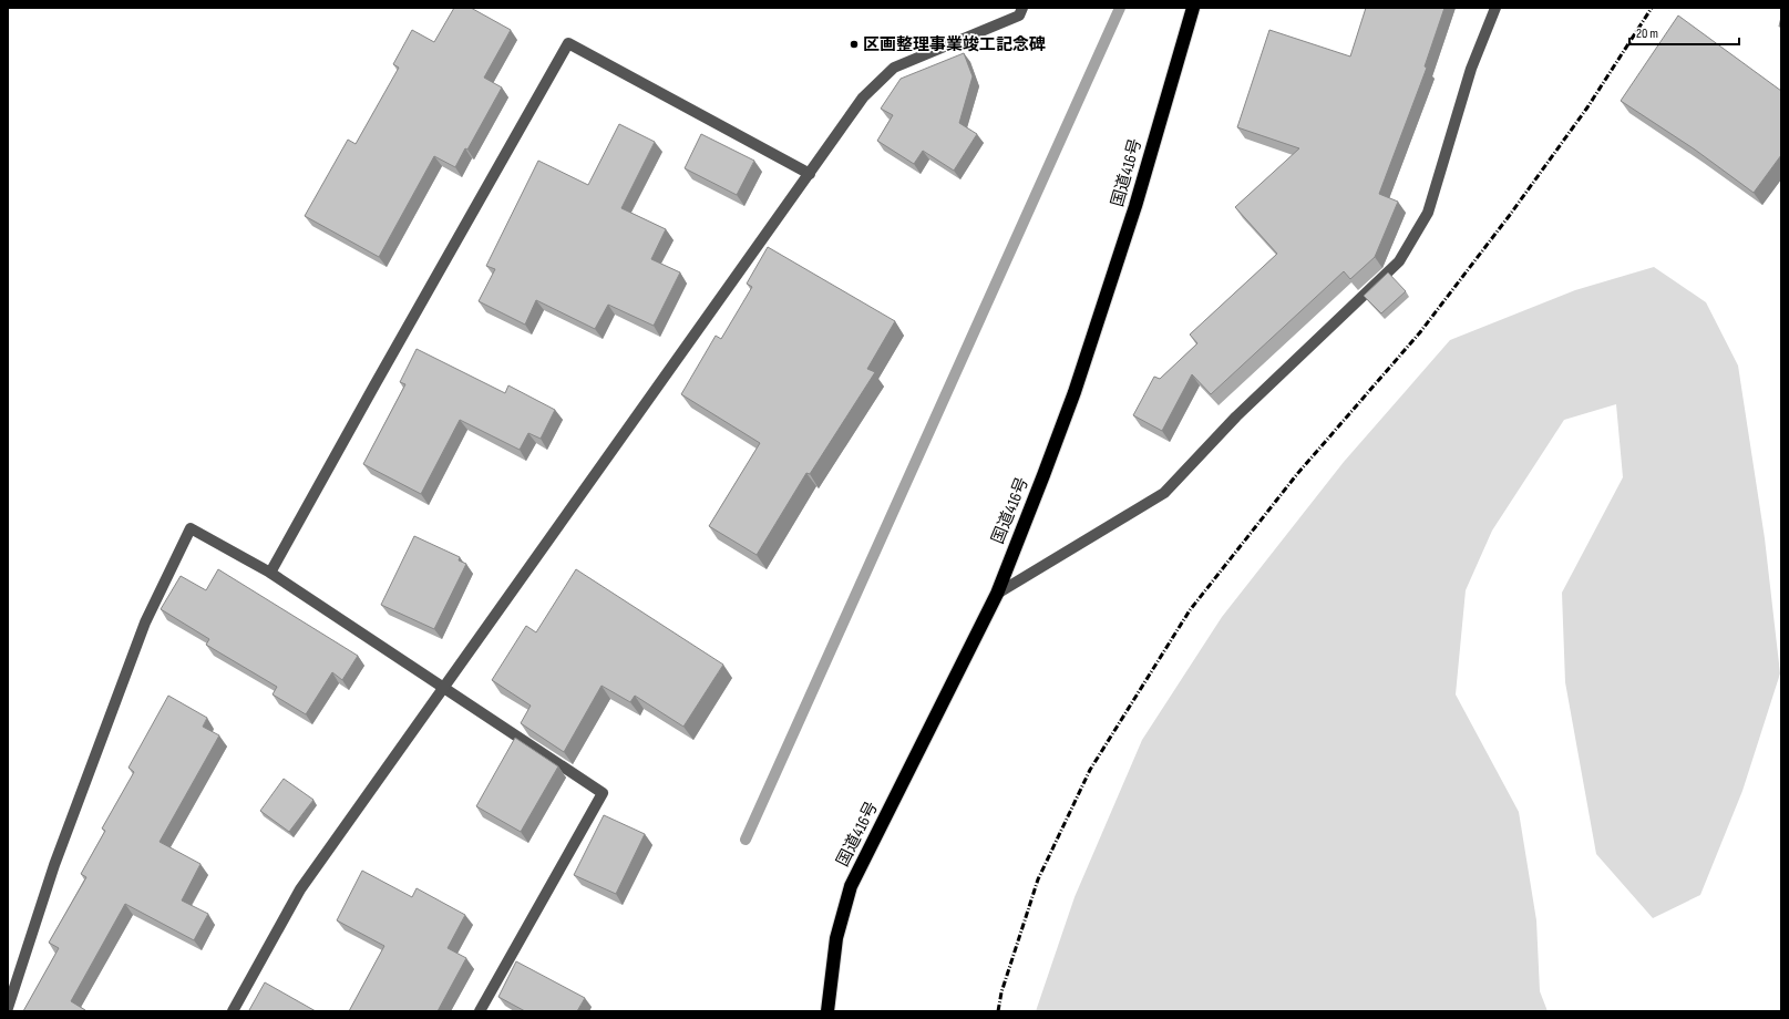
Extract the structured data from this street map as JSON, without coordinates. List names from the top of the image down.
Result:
{
  "streets": {
    "highway": ["国道416号"]
  },
  "places": ["区画整理事業竣工記念碑"],
  "scale_bar": "20 m"
}
